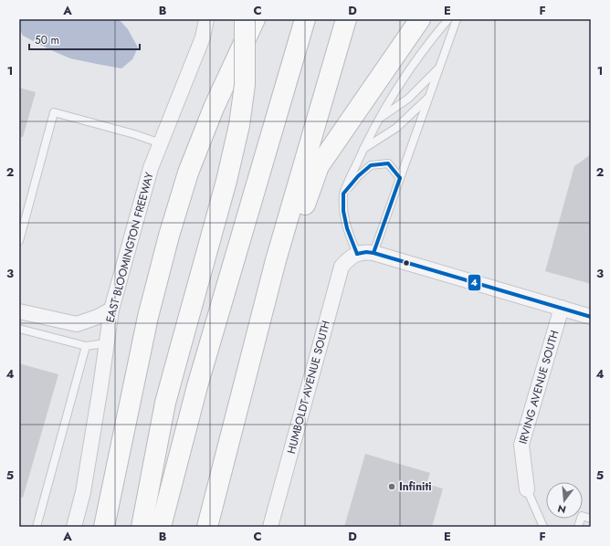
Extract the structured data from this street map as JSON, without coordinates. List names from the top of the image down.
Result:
{
  "streets": {
    "street": ["EAST BLOOMINGTON FREEWAY", "HUMBOLDT AVENUE SOUTH", "IRVING AVENUE SOUTH"]
  },
  "places": ["Infiniti"],
  "lines": ["transit line 4"],
  "scale_bar": "50 m",
  "north": "bottom",
  "grid": {
    "columns": [
      "A",
      "B",
      "C",
      "D",
      "E",
      "F"
    ],
    "rows": [
      "1",
      "2",
      "3",
      "4",
      "5"
    ]
  }
}
